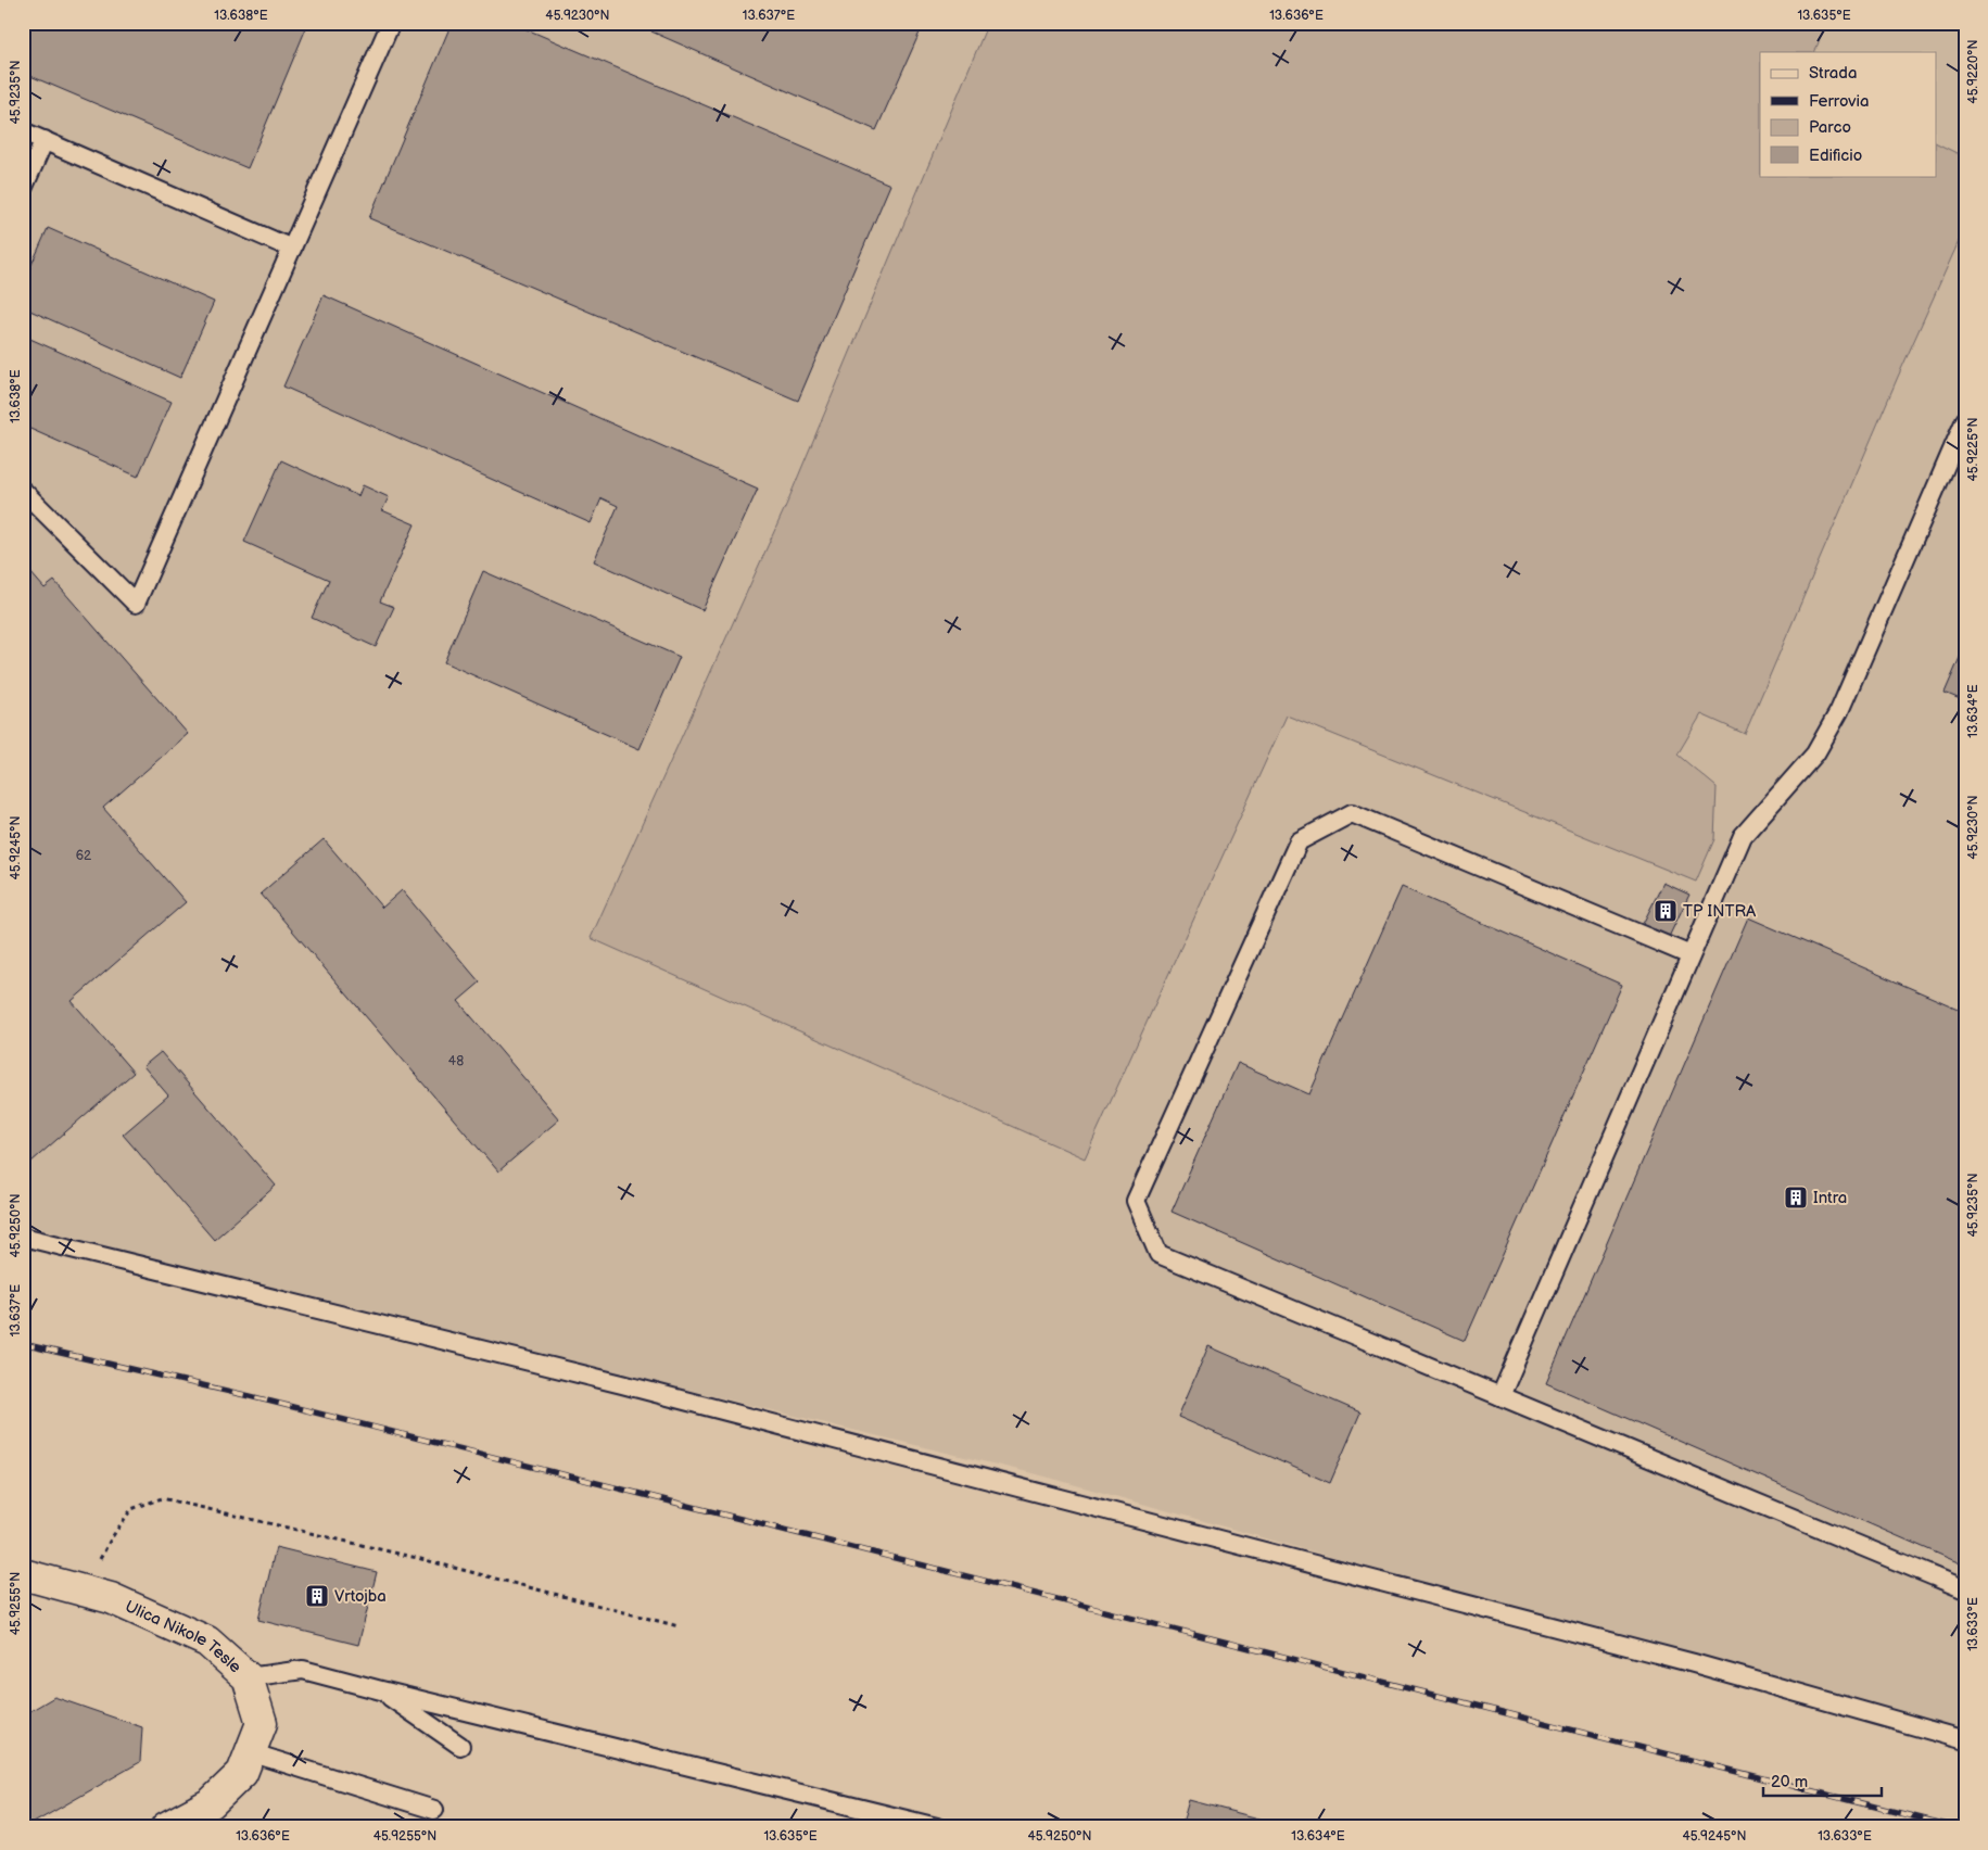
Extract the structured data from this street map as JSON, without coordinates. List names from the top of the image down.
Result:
{
  "streets": {
    "street": ["Ulica Nikole Tesle"]
  },
  "places": {
    "building": ["TP INTRA", "Intra", "Vrtojba"]
  },
  "house_numbers": ["62", "48"],
  "legend": [
    "Strada",
    "Ferrovia",
    "Parco",
    "Edificio"
  ],
  "scale_bar": "20 m",
  "coordinates": [
    "13.638°E",
    "45.9230°N",
    "13.637°E",
    "13.636°E",
    "13.635°E",
    "45.9220°N",
    "45.9235°N",
    "45.9225°N",
    "13.634°E",
    "45.9245°N",
    "45.9250°N",
    "45.9255°N",
    "13.633°E"
  ]
}
